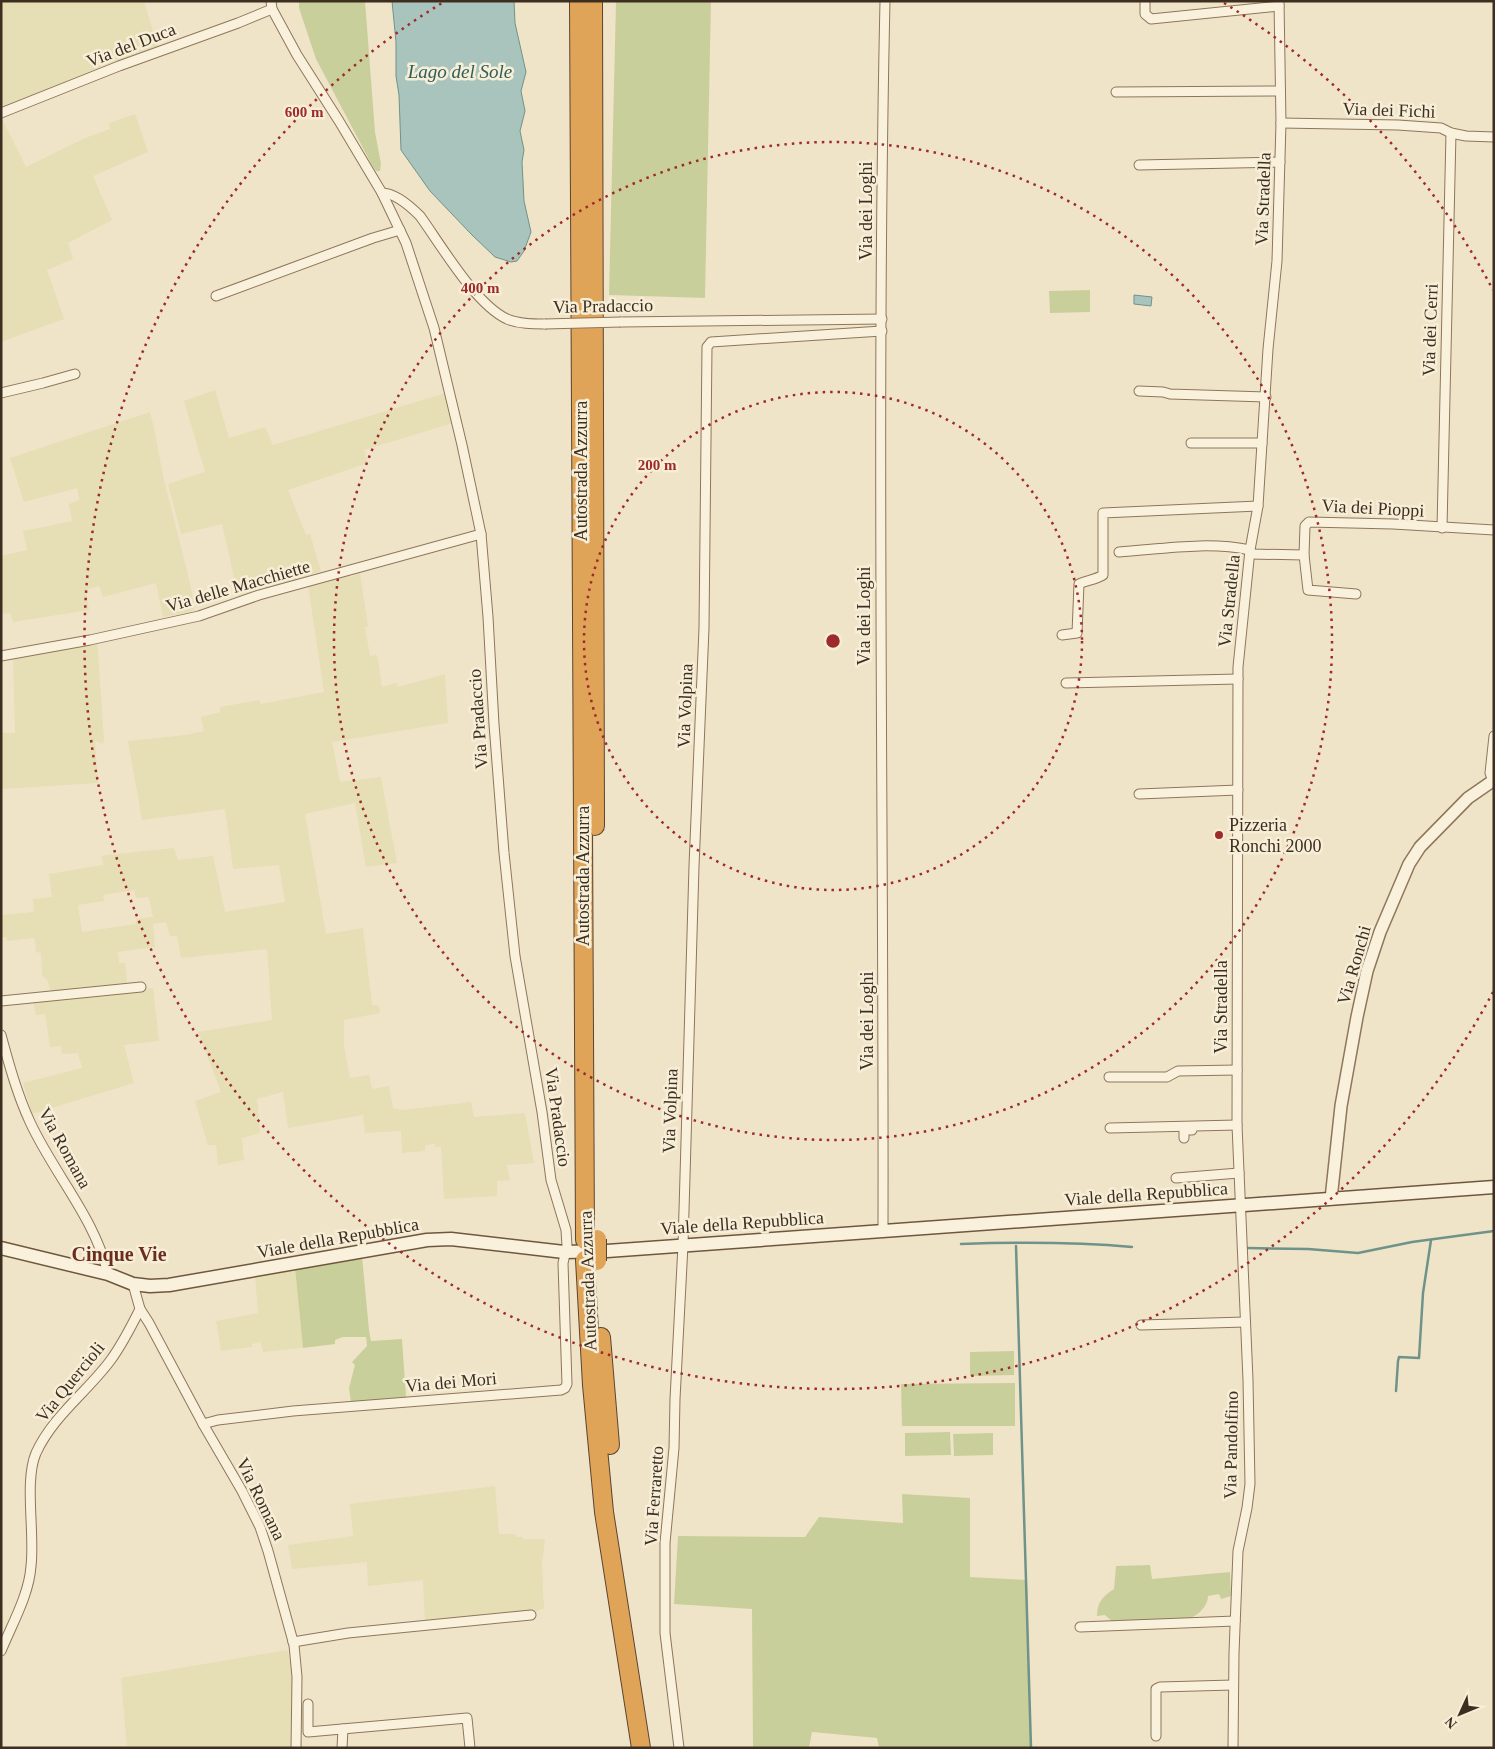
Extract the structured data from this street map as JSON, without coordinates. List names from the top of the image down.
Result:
{
  "streets": {
    "highway": ["Autostrada Azzurra"],
    "main road": ["Viale della Repubblica"],
    "street": [
      "Via del Duca",
      "Via dei Fichi",
      "Via Stradella",
      "Via dei Loghi",
      "Via Pradaccio",
      "Via dei Cerri",
      "Via dei Pioppi",
      "Via delle Macchiette",
      "Via Volpina",
      "Via Ronchi",
      "Via Romana",
      "Via Quercioli",
      "Via dei Mori",
      "Via Pandolfino",
      "Via Ferraretto"
    ]
  },
  "crossings": [
    ["Via del Duca", "Via Pradaccio"],
    ["Via dei Fichi", "Via Stradella"],
    ["Via dei Fichi", "Via dei Cerri"],
    ["Via Stradella", "Viale della Repubblica"],
    ["Via Stradella", "Via Pandolfino"],
    ["Via dei Loghi", "Via Pradaccio"],
    ["Via dei Loghi", "Via Volpina"],
    ["Via dei Loghi", "Viale della Repubblica"],
    ["Via Pradaccio", "Via delle Macchiette"],
    ["Via Pradaccio", "Viale della Repubblica"],
    ["Via Pradaccio", "Via dei Mori"],
    ["Via dei Cerri", "Via dei Pioppi"],
    ["Via Volpina", "Viale della Repubblica"],
    ["Via Volpina", "Via Ferraretto"],
    ["Via Ronchi", "Viale della Repubblica"],
    ["Via Romana", "Viale della Repubblica"],
    ["Via Romana", "Via Quercioli"],
    ["Via Romana", "Via dei Mori"],
    ["Viale della Repubblica", "Via dei Mori"],
    ["Viale della Repubblica", "Via Pandolfino"],
    ["Viale della Repubblica", "Via Ferraretto"]
  ],
  "districts": ["Cinque Vie"],
  "water": ["Lago del Sole"],
  "places": ["Pizzeria Ronchi 2000"],
  "north": "bottom left",
  "rings": ["600 m", "400 m", "200 m"]
}
